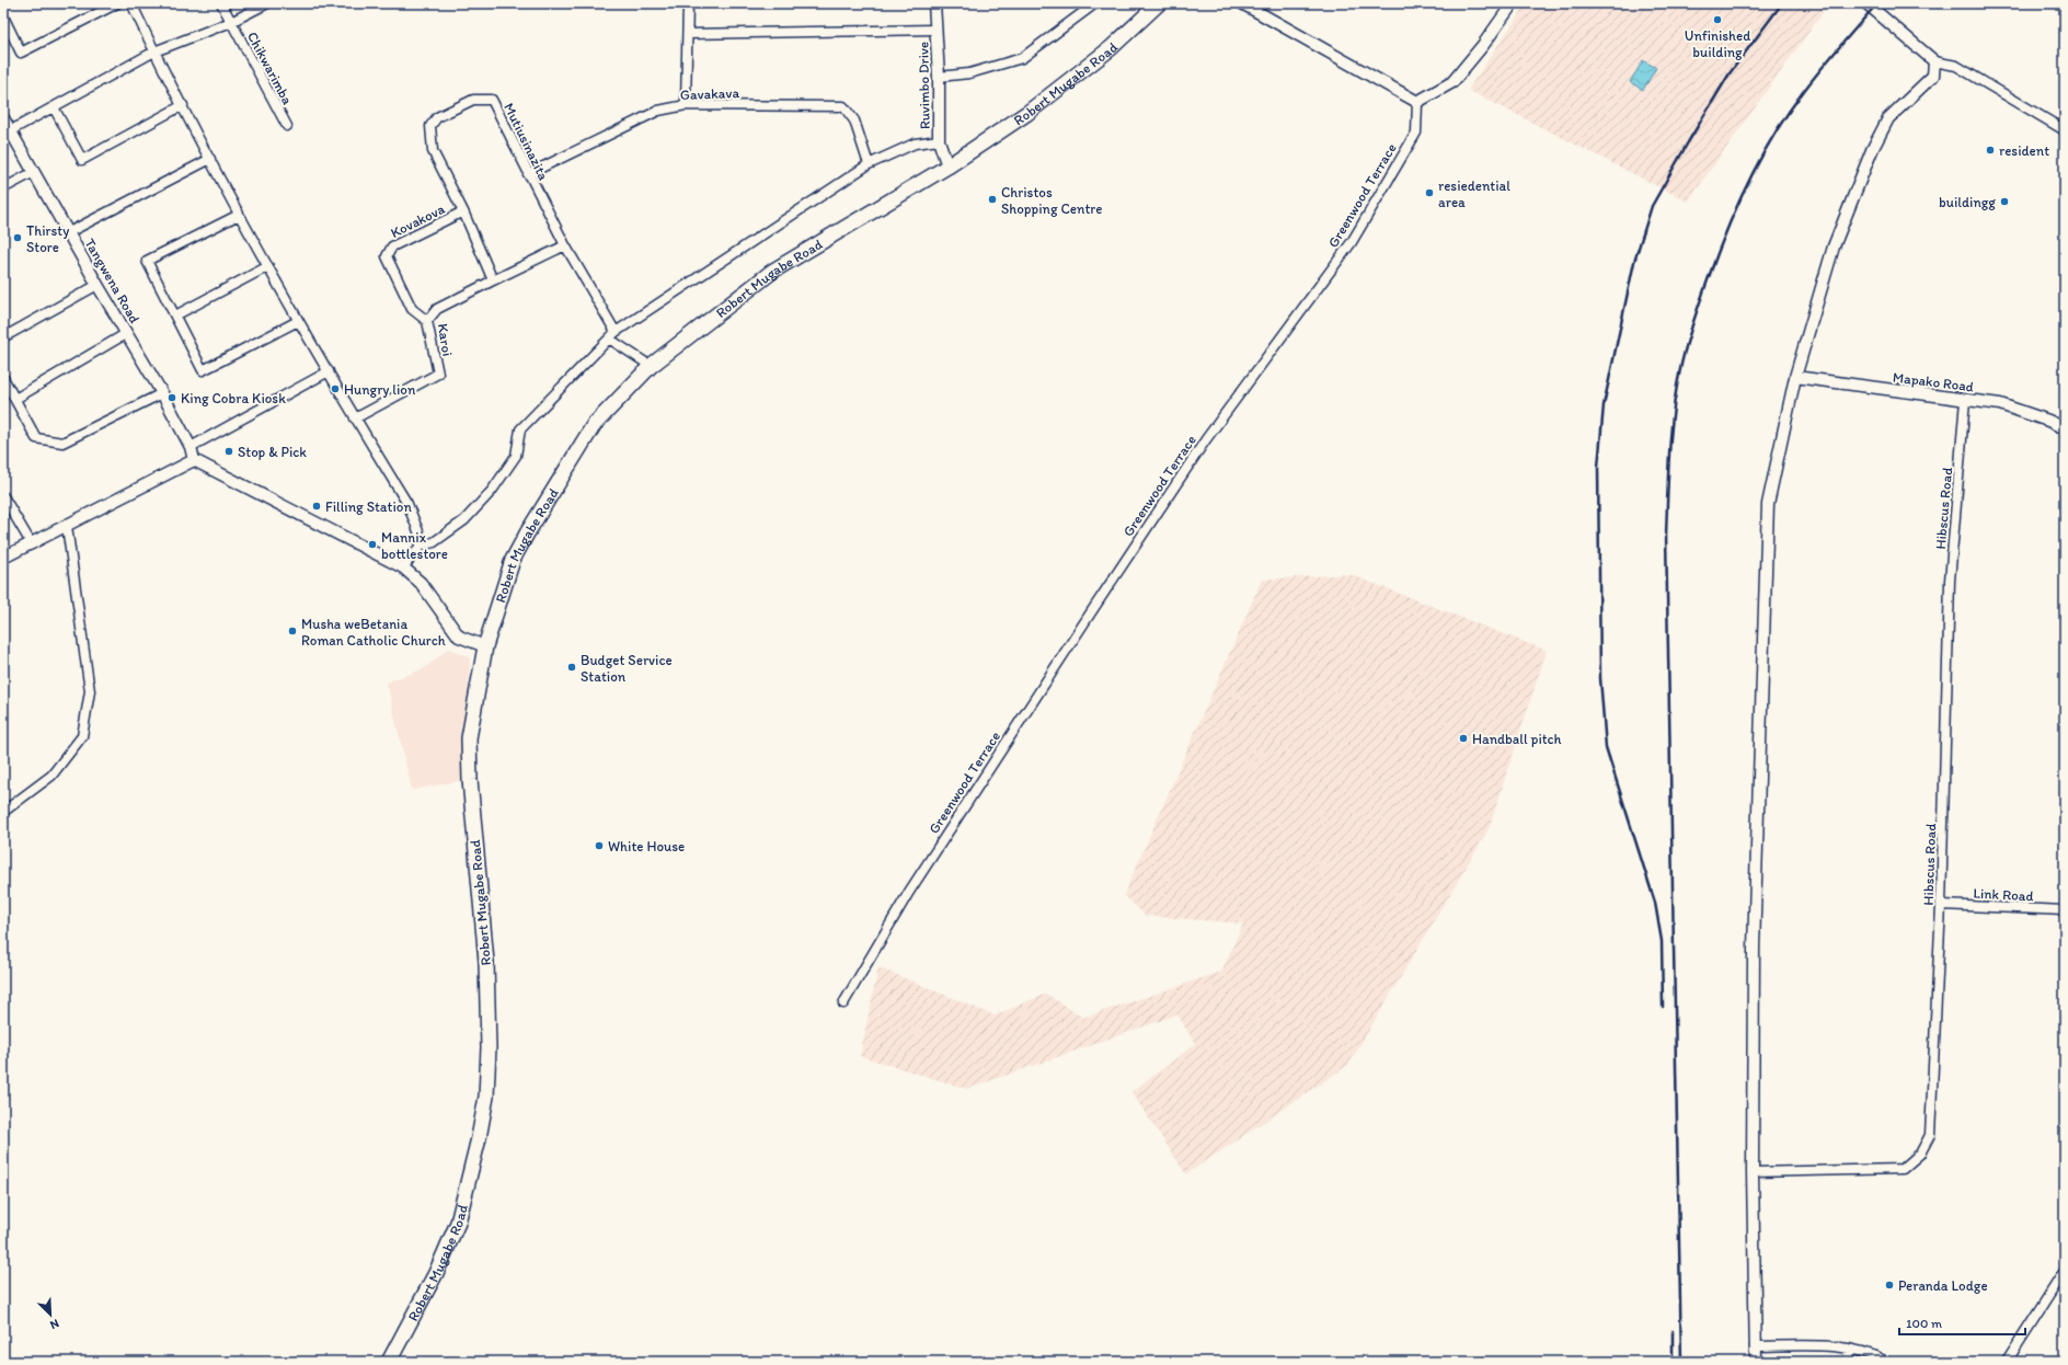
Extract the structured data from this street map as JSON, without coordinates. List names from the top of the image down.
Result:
{
  "streets": {
    "main road": ["Robert Mugabe Road"],
    "street": [
      "Chikwarimba",
      "Ruvimbo Drive",
      "Gavakava",
      "Mutiusinazita",
      "Greenwood Terrace",
      "Kovakova",
      "Tangwena Road",
      "Karoi",
      "Mapako Road",
      "Hibscus Road",
      "Link Road"
    ]
  },
  "crossings": [
    ["Robert Mugabe Road", "Ruvimbo Drive"],
    ["Gavakava", "Mutiusinazita"],
    ["Mutiusinazita", "Kovakova"],
    ["Mutiusinazita", "Karoi"],
    ["Kovakova", "Karoi"],
    ["Mapako Road", "Hibscus Road"],
    ["Hibscus Road", "Link Road"]
  ],
  "places": [
    "Unfinished building",
    "resident",
    "resiedential area",
    "Christos Shopping Centre",
    "buildingg",
    "Thirsty Store",
    "Hungry lion",
    "King Cobra Kiosk",
    "Stop & Pick",
    "Filling Station",
    "Mannix bottlestore",
    "Musha weBetania Roman Catholic Church",
    "Budget Service Station",
    "Handball pitch",
    "White House",
    "Peranda Lodge"
  ],
  "scale_bar": "100 m",
  "north": "bottom right"
}
